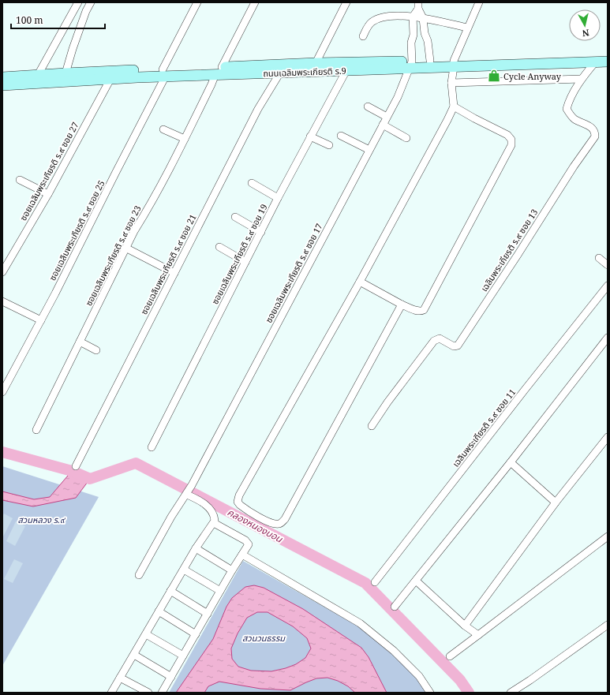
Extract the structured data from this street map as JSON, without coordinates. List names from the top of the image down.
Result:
{
  "streets": {
    "main road": ["ถนนเฉลิมพระเกียรติ ร.9"],
    "street": [
      "ซอยเฉลิมพระเกียรติ ร.๙ ซอย 27",
      "ซอยเฉลิมพระเกียรติ ร.๙ ซอย 25",
      "เฉลิมพระเกียรติ ร.๙ ซอย 13",
      "ซอยเฉลิมพระเกียรติ ร.๙ ซอย 19",
      "ซอยเฉลิมพระเกียรติ ร.๙ ซอย 23",
      "ซอยเฉลิมพระเกียรติ ร.๙ ซอย 21",
      "ซอยเฉลิมพระเกียรติ ร.๙ ซอย 17",
      "เฉลิมพระเกียรติ ร.๙ ซอย 11"
    ]
  },
  "crossings": [
    ["ถนนเฉลิมพระเกียรติ ร.9", "ซอยเฉลิมพระเกียรติ ร.๙ ซอย 27"],
    ["ถนนเฉลิมพระเกียรติ ร.9", "ซอยเฉลิมพระเกียรติ ร.๙ ซอย 25"],
    ["ถนนเฉลิมพระเกียรติ ร.9", "เฉลิมพระเกียรติ ร.๙ ซอย 13"],
    ["ถนนเฉลิมพระเกียรติ ร.9", "ซอยเฉลิมพระเกียรติ ร.๙ ซอย 19"],
    ["ถนนเฉลิมพระเกียรติ ร.9", "ซอยเฉลิมพระเกียรติ ร.๙ ซอย 23"],
    ["ถนนเฉลิมพระเกียรติ ร.9", "ซอยเฉลิมพระเกียรติ ร.๙ ซอย 21"],
    ["ถนนเฉลิมพระเกียรติ ร.9", "ซอยเฉลิมพระเกียรติ ร.๙ ซอย 17"]
  ],
  "water": ["คลองหนองบอน"],
  "parks": ["สวนหลวง ร.๙", "สวนวนธรรม"],
  "places": {
    "shop": ["Cycle Anyway"]
  },
  "scale_bar": "100 m",
  "north": "bottom"
}
